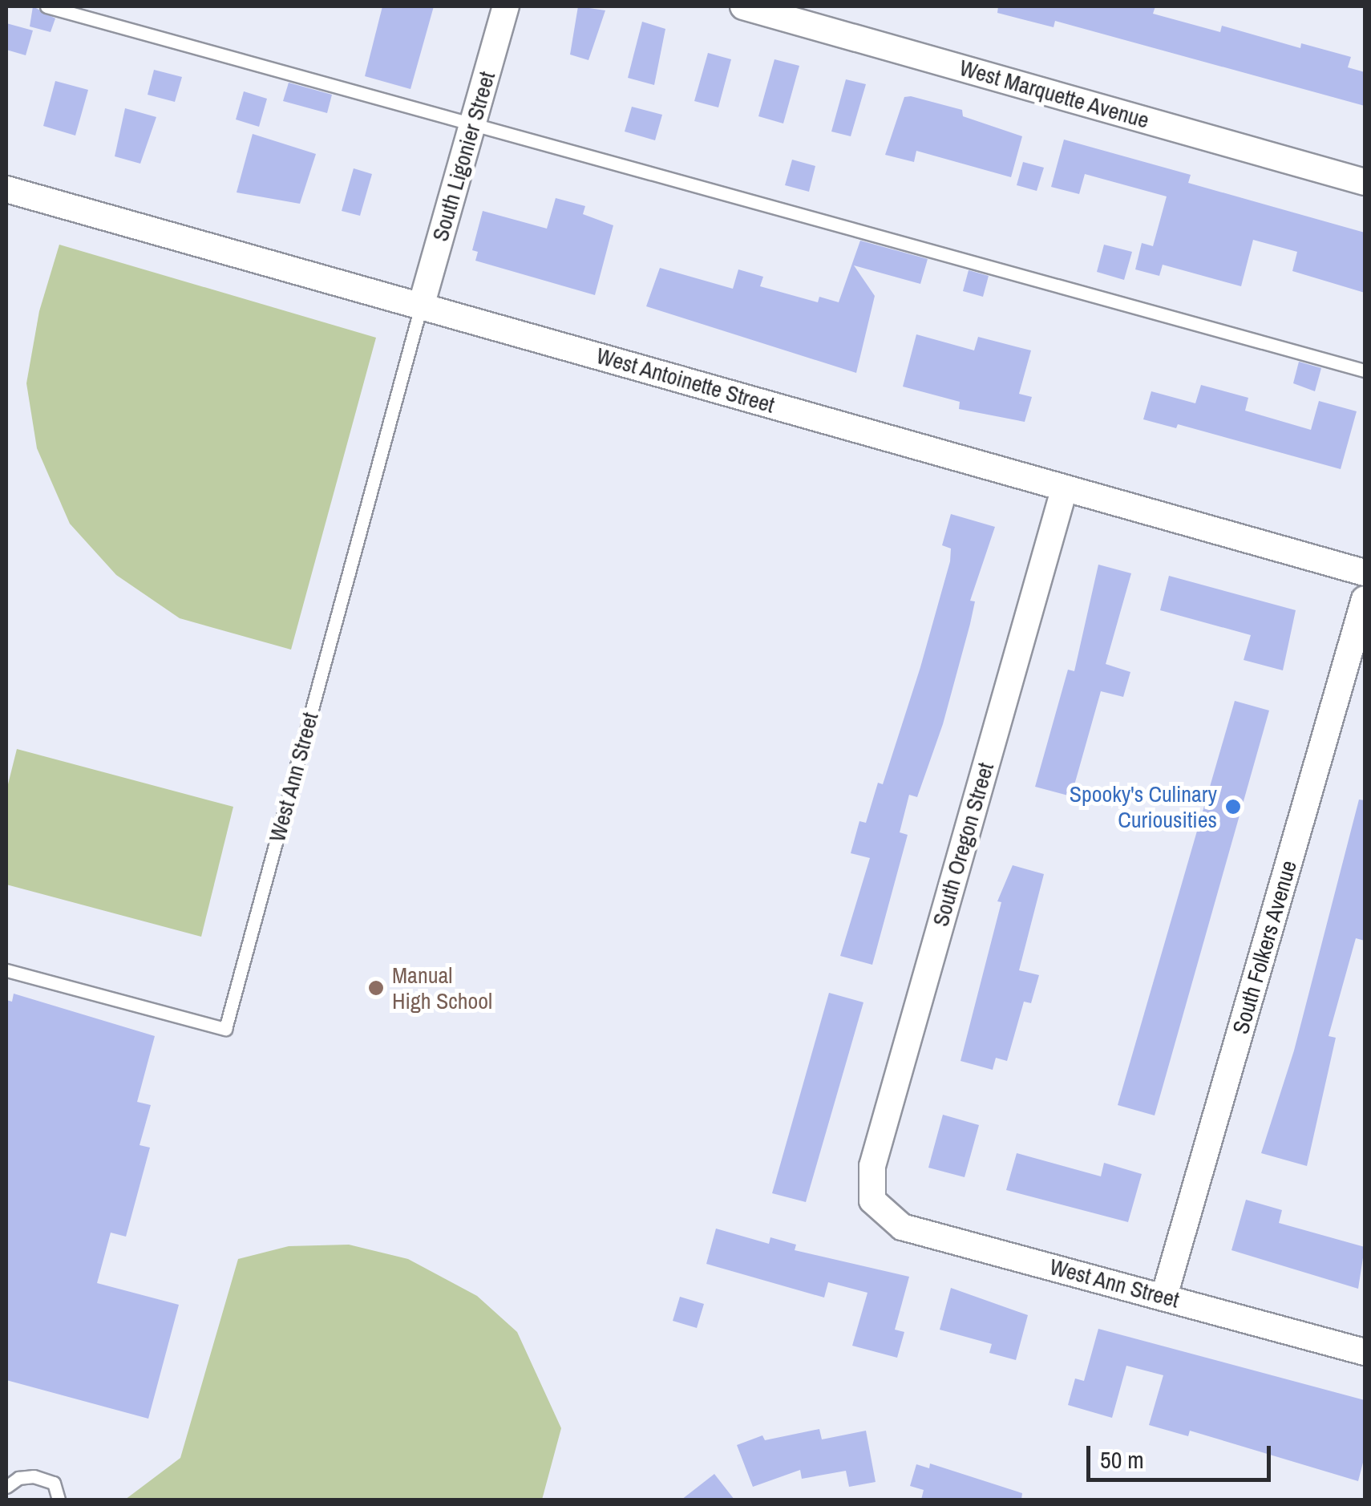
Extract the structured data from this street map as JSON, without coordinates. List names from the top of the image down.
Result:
{
  "streets": {
    "street": [
      "West Marquette Avenue",
      "South Ligonier Street",
      "West Antoinette Street",
      "West Ann Street",
      "South Oregon Street",
      "South Folkers Avenue"
    ]
  },
  "crossings": [
    ["South Ligonier Street", "West Antoinette Street"],
    ["South Ligonier Street", "West Ann Street"],
    ["West Antoinette Street", "West Ann Street"],
    ["West Antoinette Street", "South Oregon Street"],
    ["West Ann Street", "South Oregon Street"],
    ["West Ann Street", "South Folkers Avenue"]
  ],
  "places": ["Spooky's Culinary Curiousities", "Manual High School"],
  "scale_bar": "50 m"
}
